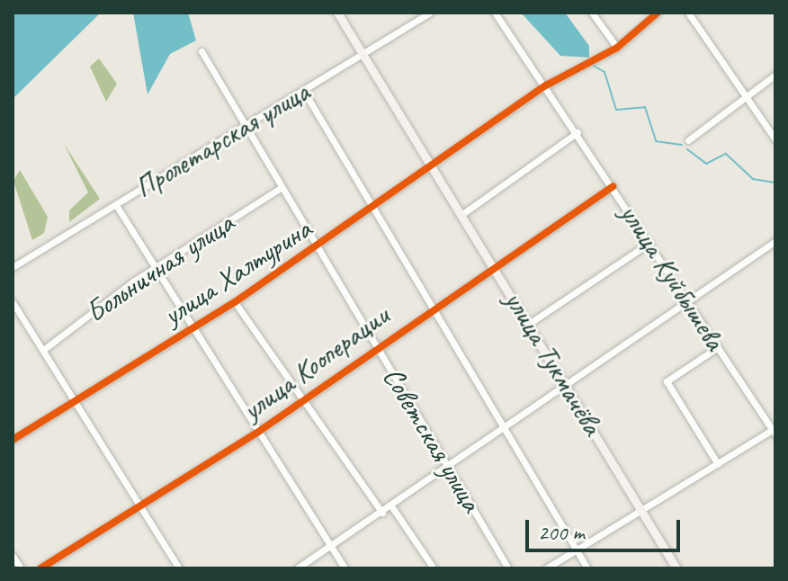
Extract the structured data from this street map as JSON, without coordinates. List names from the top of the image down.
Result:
{
  "streets": {
    "street": [
      "Пролетарская улица",
      "Больничная улица",
      "улица Халтурина",
      "улица Куйбышева",
      "улица Кооперации",
      "улица Тукмачёва",
      "Советская улица"
    ]
  },
  "crossings": [
    ["Пролетарская улица", "улица Тукмачёва"],
    ["Пролетарская улица", "Советская улица"],
    ["Больничная улица", "Советская улица"],
    ["улица Халтурина", "улица Куйбышева"],
    ["улица Халтурина", "улица Тукмачёва"],
    ["улица Халтурина", "Советская улица"],
    ["улица Куйбышева", "улица Кооперации"],
    ["улица Кооперации", "улица Тукмачёва"],
    ["улица Кооперации", "Советская улица"]
  ],
  "scale_bar": "200 m"
}
